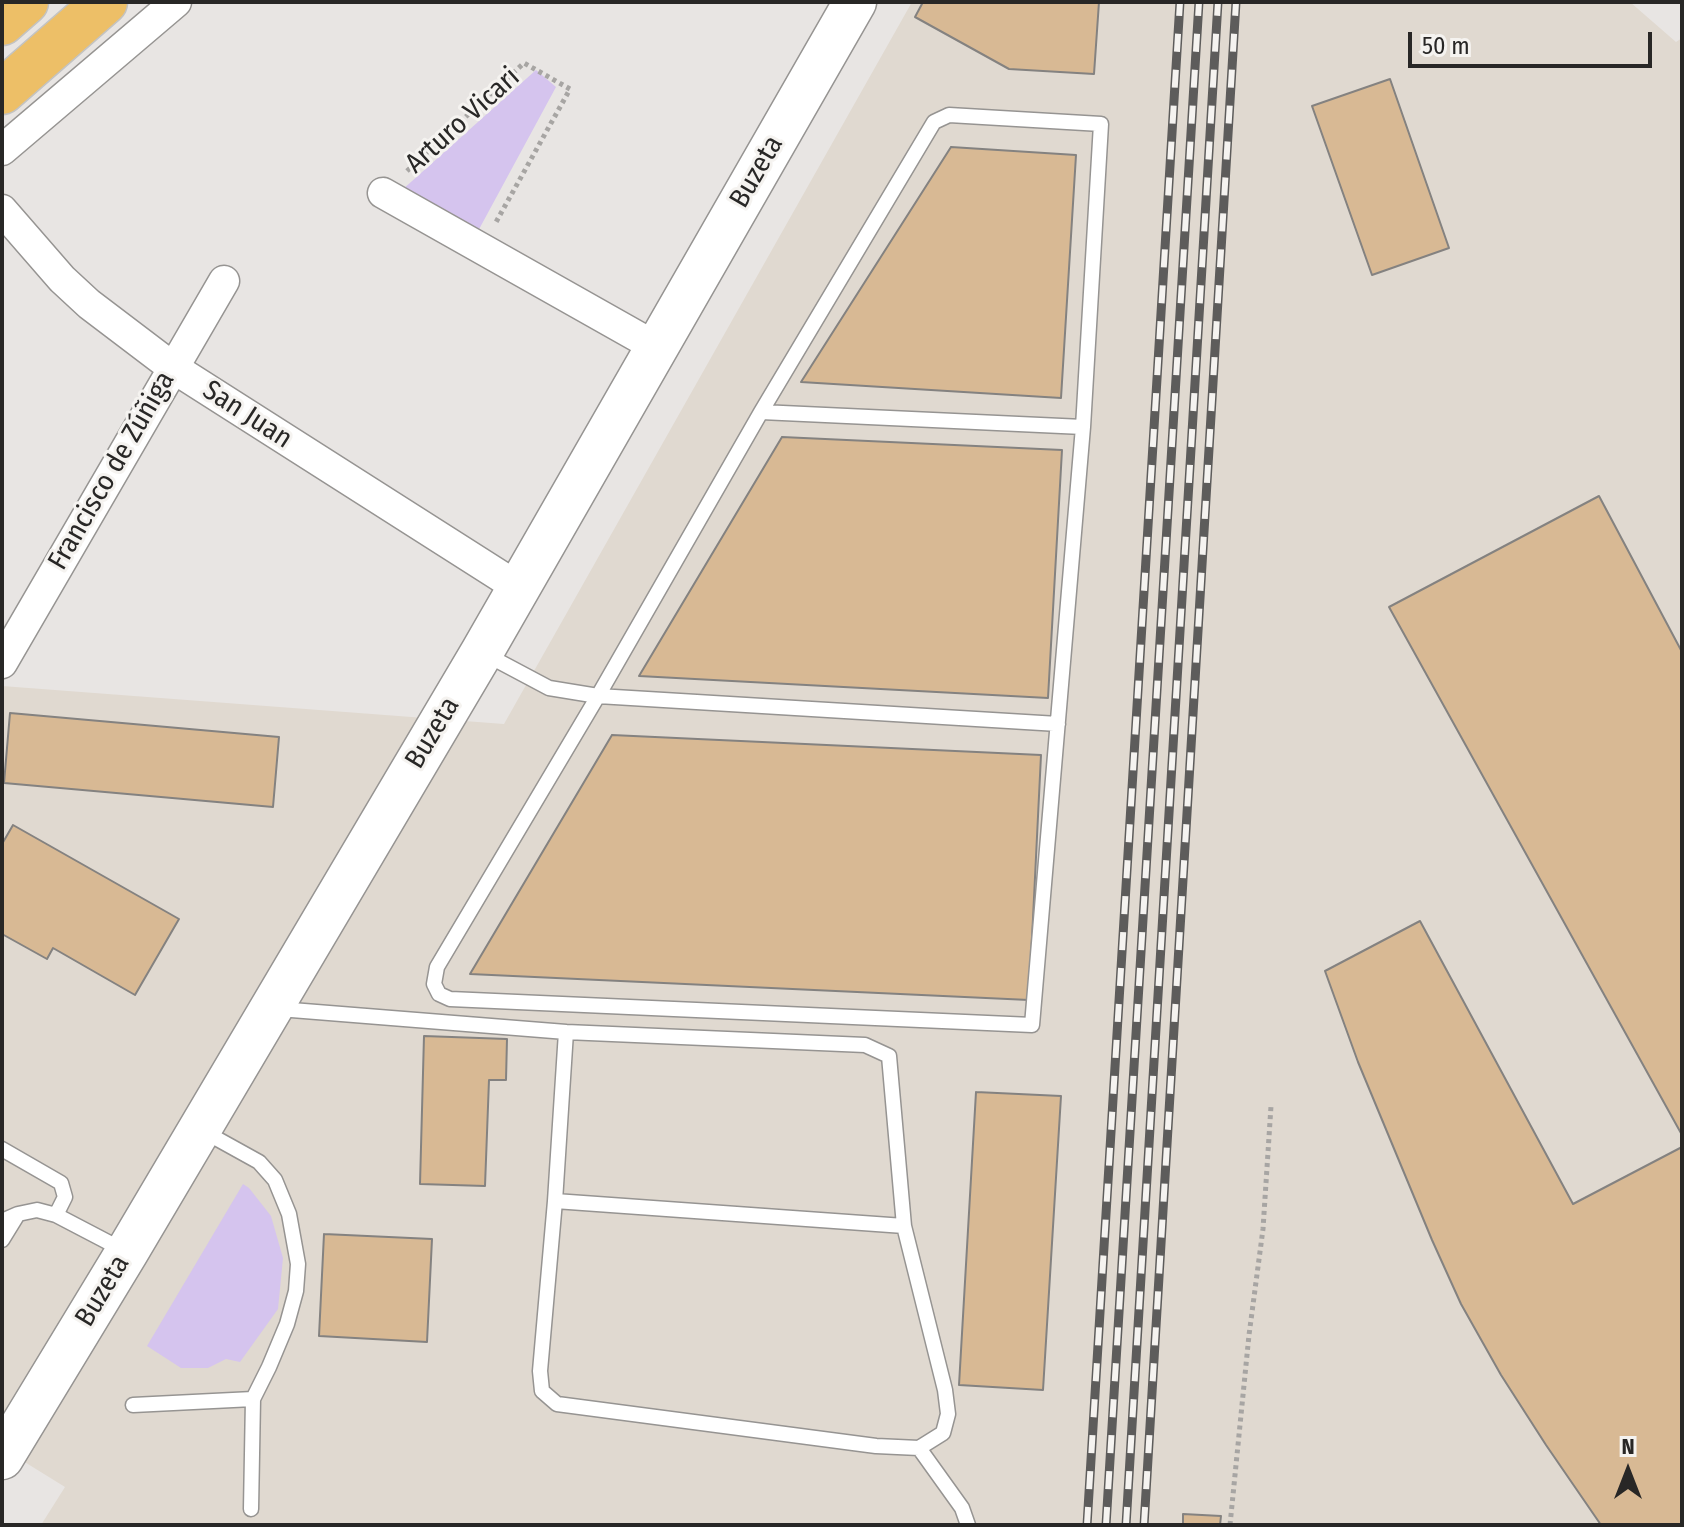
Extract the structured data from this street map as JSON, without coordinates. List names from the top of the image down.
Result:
{
  "streets": {
    "street": [
      "Arturo Vicari",
      "Buzeta",
      "San Juan",
      "Francisco de Zúñiga"
    ]
  },
  "crossings": [
    ["Arturo Vicari", "Buzeta"],
    ["Buzeta", "San Juan"],
    ["San Juan", "Francisco de Zúñiga"]
  ],
  "scale_bar": "50 m",
  "north": "top"
}
